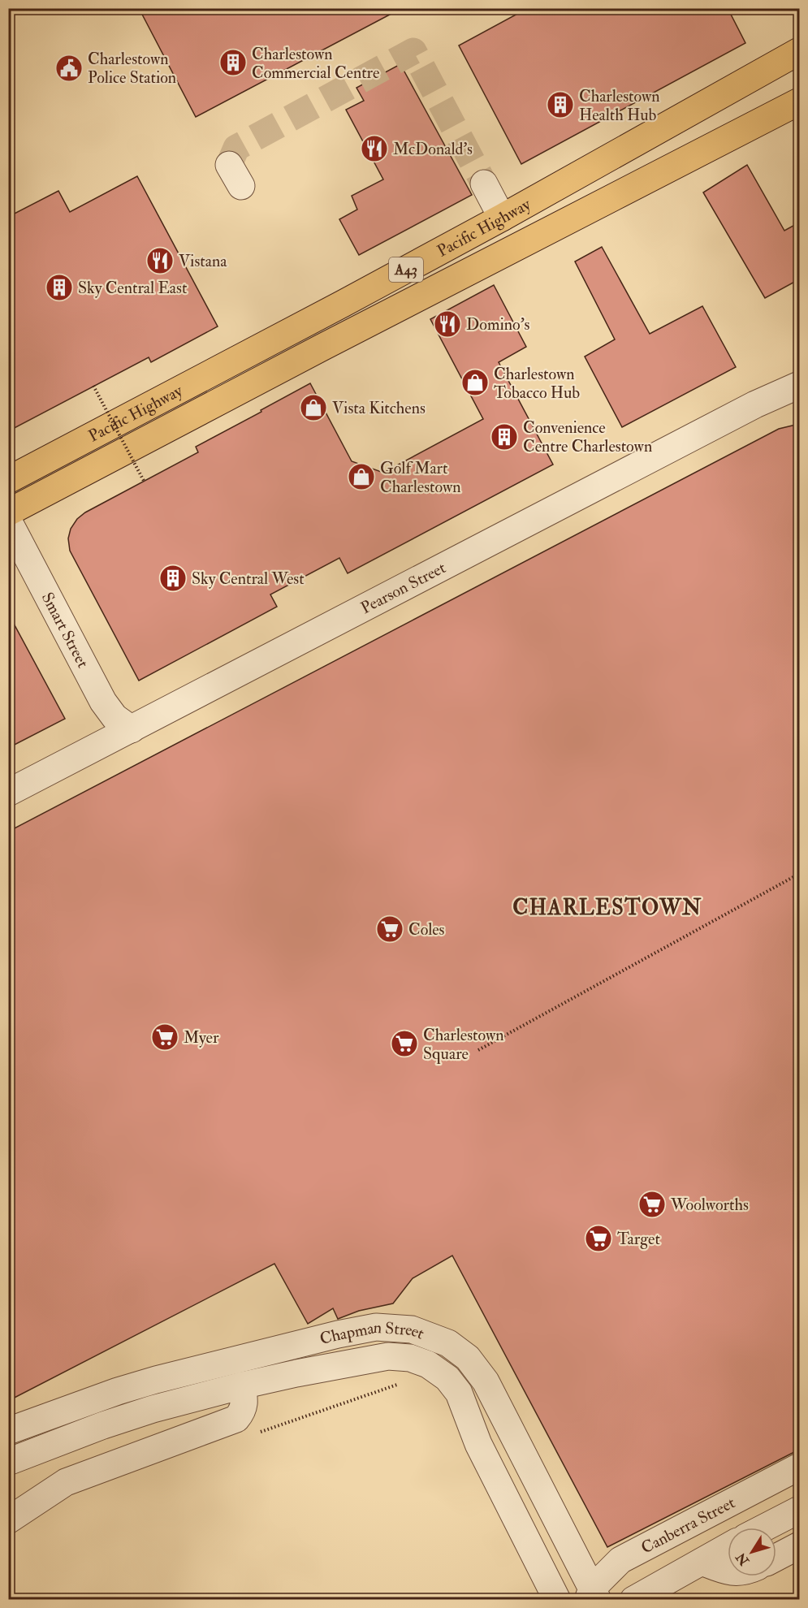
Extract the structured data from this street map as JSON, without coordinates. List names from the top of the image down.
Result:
{
  "streets": {
    "highway": ["Pacific Highway", "A43"],
    "street": [
      "Pearson Street",
      "Smart Street",
      "Chapman Street",
      "Canberra Street"
    ]
  },
  "crossings": [
    ["Pearson Street", "Smart Street"],
    ["Chapman Street", "Canberra Street"]
  ],
  "districts": ["CHARLESTOWN"],
  "places": {
    "building": [
      "Charlestown Commercial Centre",
      "Charlestown Health Hub",
      "Sky Central East",
      "Convenience Centre Charlestown",
      "Sky Central West"
    ],
    "public building": ["Charlestown Police Station"],
    "restaurant": ["McDonald's", "Vistana", "Domino's"],
    "shop": ["Charlestown Tobacco Hub", "Vista Kitchens", "Golf Mart Charlestown"],
    "supermarket": [
      "Coles",
      "Myer",
      "Charlestown Square",
      "Woolworths",
      "Target"
    ]
  },
  "north": "bottom left"
}
